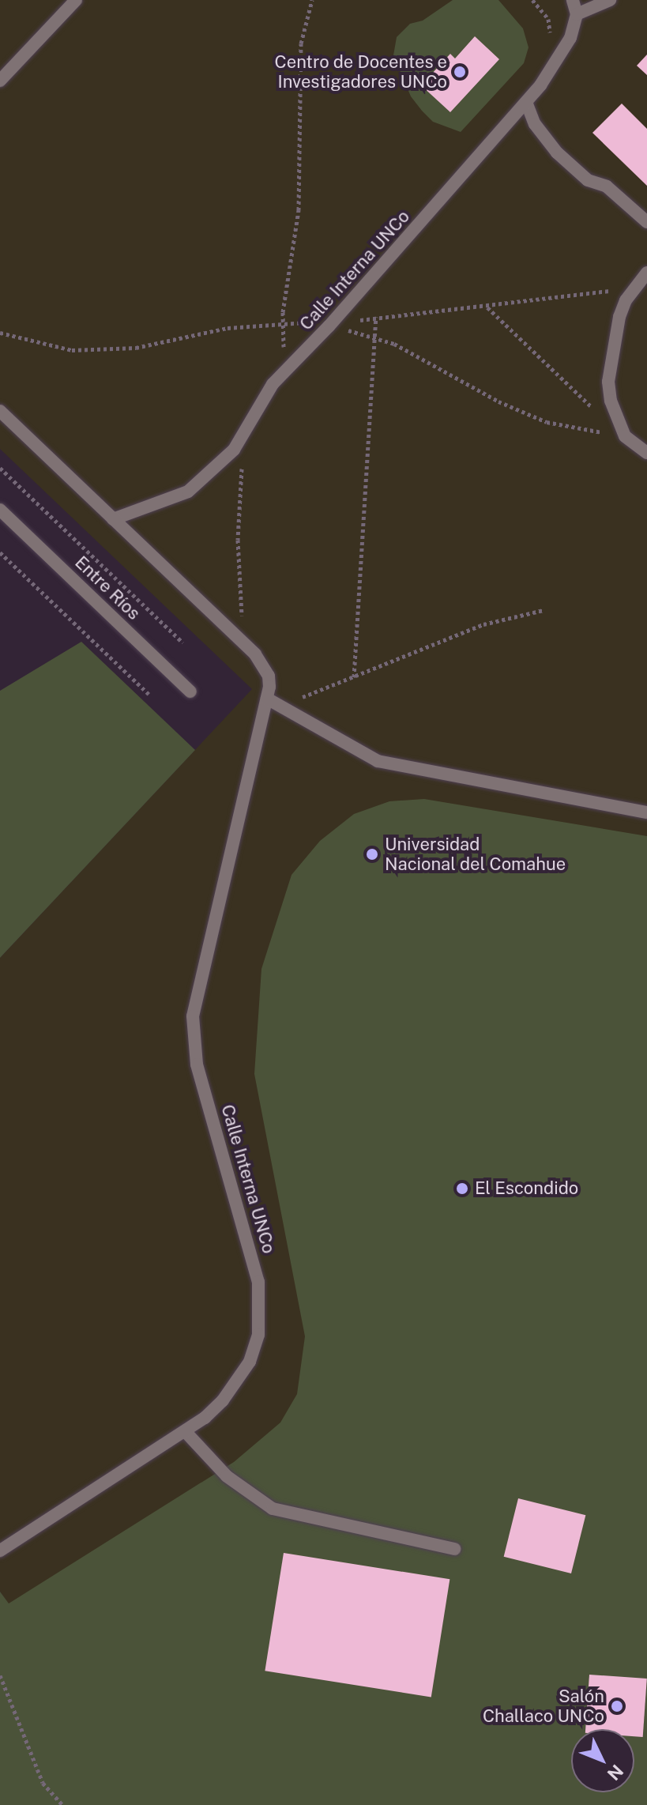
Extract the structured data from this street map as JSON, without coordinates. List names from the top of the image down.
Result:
{
  "streets": {
    "street": ["Calle Interna UNCo", "Entre Ríos"]
  },
  "places": [
    "Centro de Docentes e Investigadores UNCo",
    "Universidad Nacional del Comahue",
    "El Escondido",
    "Salón Challaco UNCo"
  ],
  "north": "bottom right"
}
